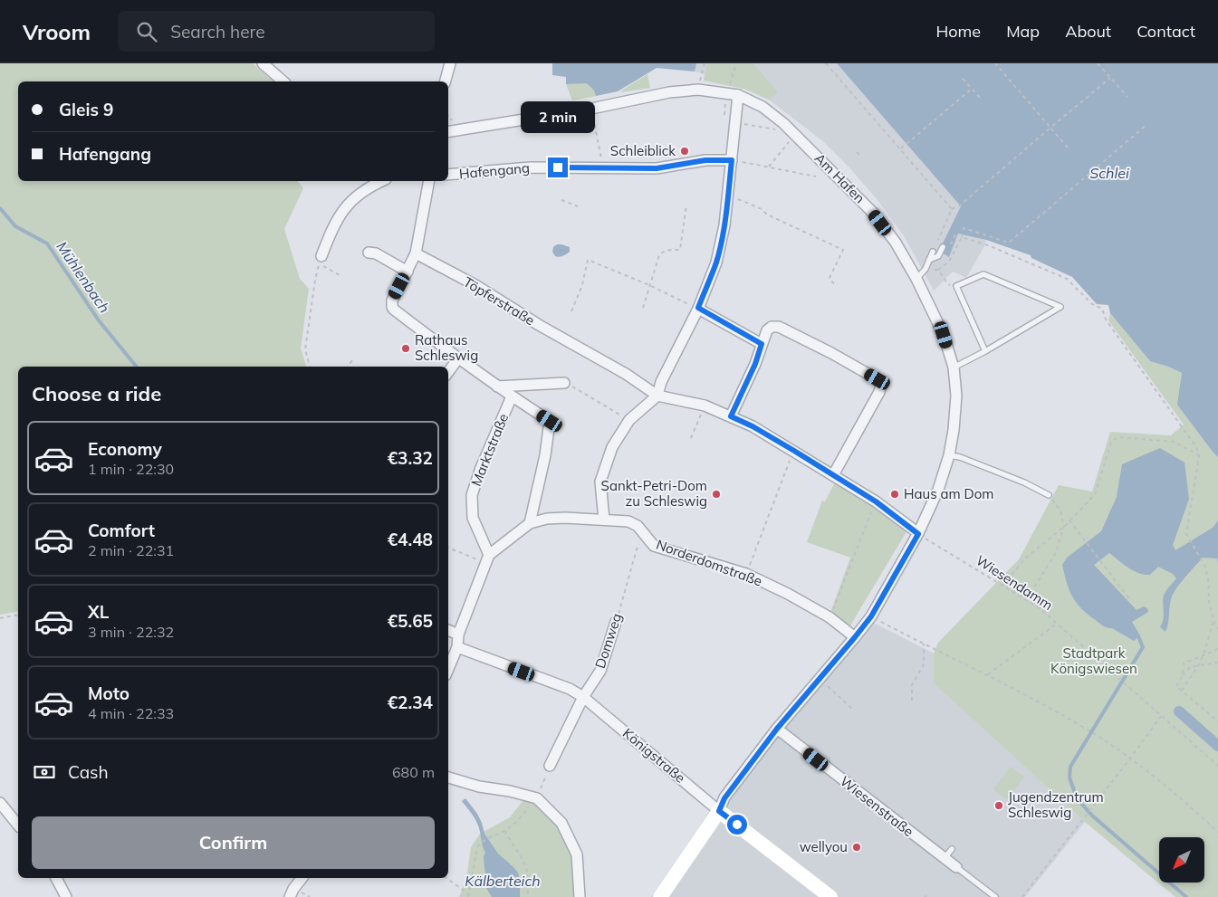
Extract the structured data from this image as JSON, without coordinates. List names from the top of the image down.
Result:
{
  "streets": {
    "street": [
      "Hafengang",
      "Am Hafen",
      "Töpferstraße",
      "Marktstraße",
      "Norderdomstraße",
      "Domweg",
      "Königstraße",
      "Wiesenstraße"
    ],
    "path": ["Wiesendamm"]
  },
  "crossings": [
    ["Am Hafen", "Norderdomstraße"],
    ["Am Hafen", "Wiesendamm"],
    ["Am Hafen", "Königstraße"],
    ["Am Hafen", "Wiesenstraße"],
    ["Norderdomstraße", "Domweg"],
    ["Domweg", "Königstraße"]
  ],
  "water": ["Schlei", "Mühlenbach", "Kälberteich"],
  "parks": ["Stadtpark Königswiesen"],
  "places": [
    "Schleiblick",
    "Rathaus Schleswig",
    "Sankt-Petri-Dom zu Schleswig",
    "Haus am Dom",
    "Jugendzentrum Schleswig",
    "wellyou"
  ],
  "north": "bottom left",
  "page": {
    "header": "Vroom",
    "search": "Search here",
    "nav": [
      "Home",
      "Map",
      "About",
      "Contact"
    ],
    "banner": ["Gleis 9", "Hafengang"],
    "bubble": "2 min",
    "heading": "Choose a ride",
    "list": [
      {
        "name": "Economy",
        "note": "1 min · 22:30",
        "value": "€3.32"
      },
      {
        "name": "Comfort",
        "note": "2 min · 22:31",
        "value": "€4.48"
      },
      {
        "name": "XL",
        "note": "3 min · 22:32",
        "value": "€5.65"
      },
      {
        "name": "Moto",
        "note": "4 min · 22:33",
        "value": "€2.34"
      }
    ],
    "pay": ["Cash", "680 m"],
    "buttons": "Confirm"
  }
}
